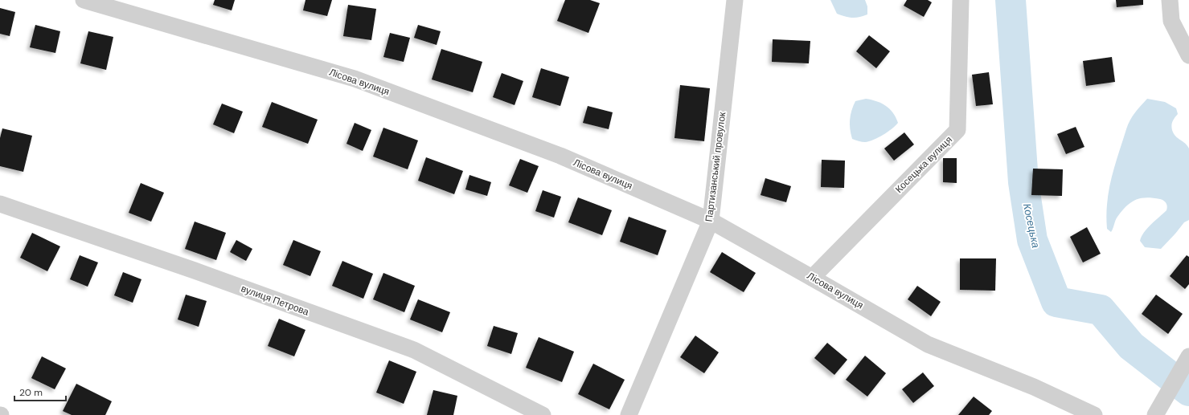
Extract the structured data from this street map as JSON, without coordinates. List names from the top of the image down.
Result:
{
  "streets": {
    "street": [
      "Лісова вулиця",
      "Косецька вулиця",
      "Партизанський провулок",
      "вулиця Петрова"
    ]
  },
  "crossings": [
    ["Лісова вулиця", "Косецька вулиця"],
    ["Лісова вулиця", "Партизанський провулок"]
  ],
  "water": ["Косецька"],
  "scale_bar": "20 m"
}
